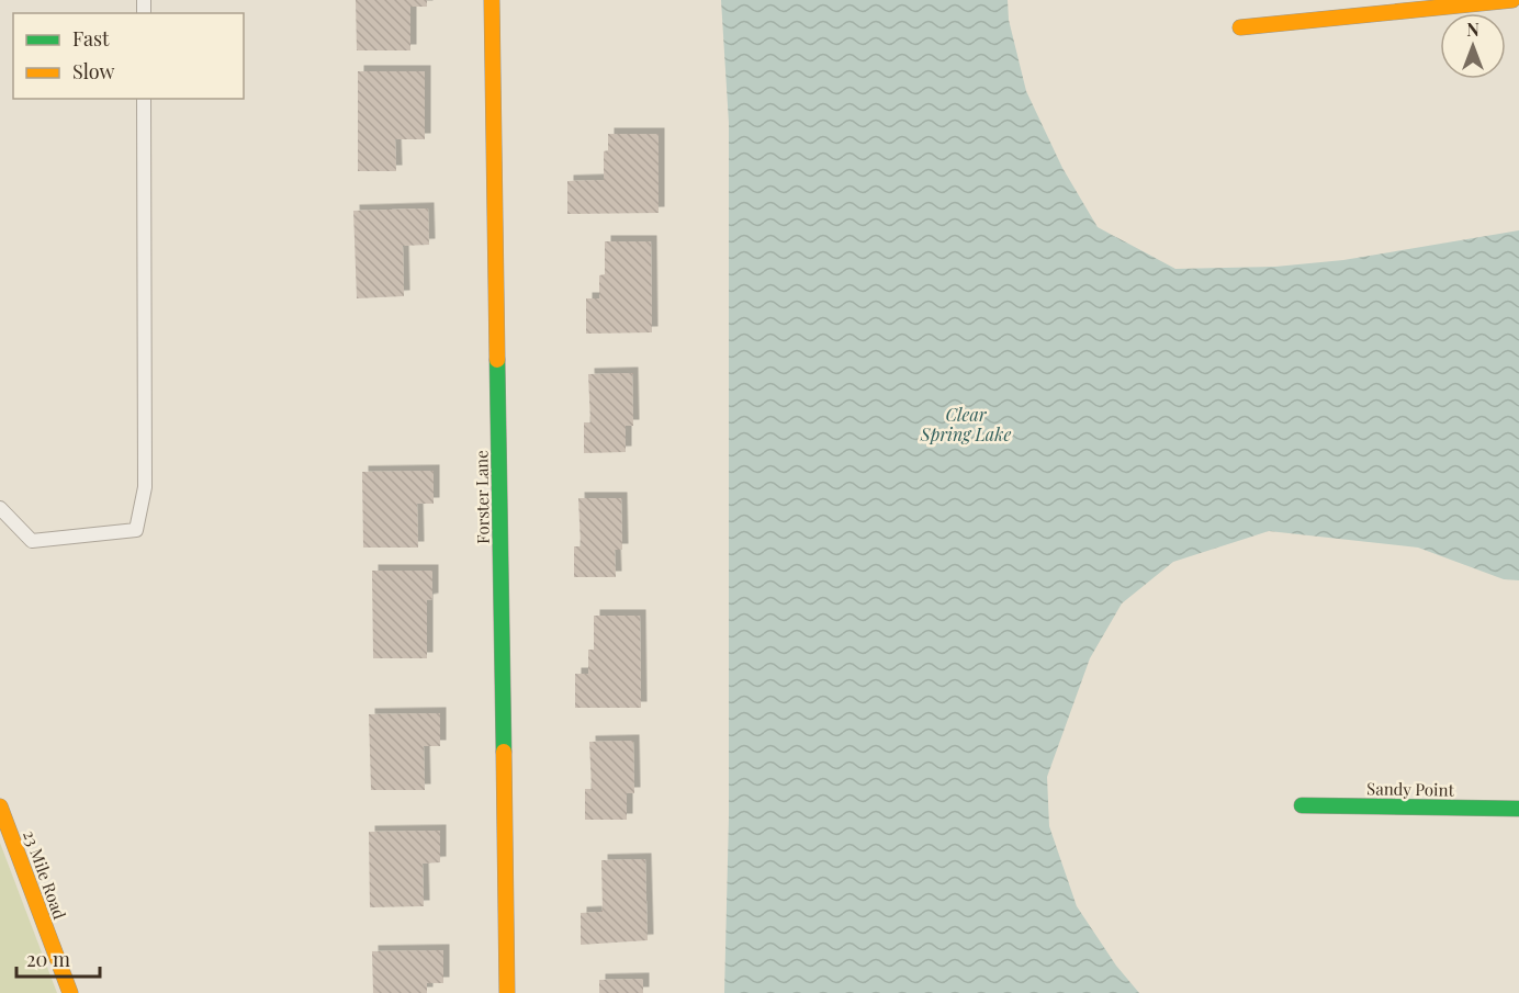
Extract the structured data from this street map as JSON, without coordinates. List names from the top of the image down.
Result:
{
  "streets": {
    "street": ["Forster Lane", "Sandy Point", "23 Mile Road"]
  },
  "water": ["Clear Spring Lake"],
  "legend": ["Fast", "Slow"],
  "scale_bar": "20 m",
  "north": "top"
}
